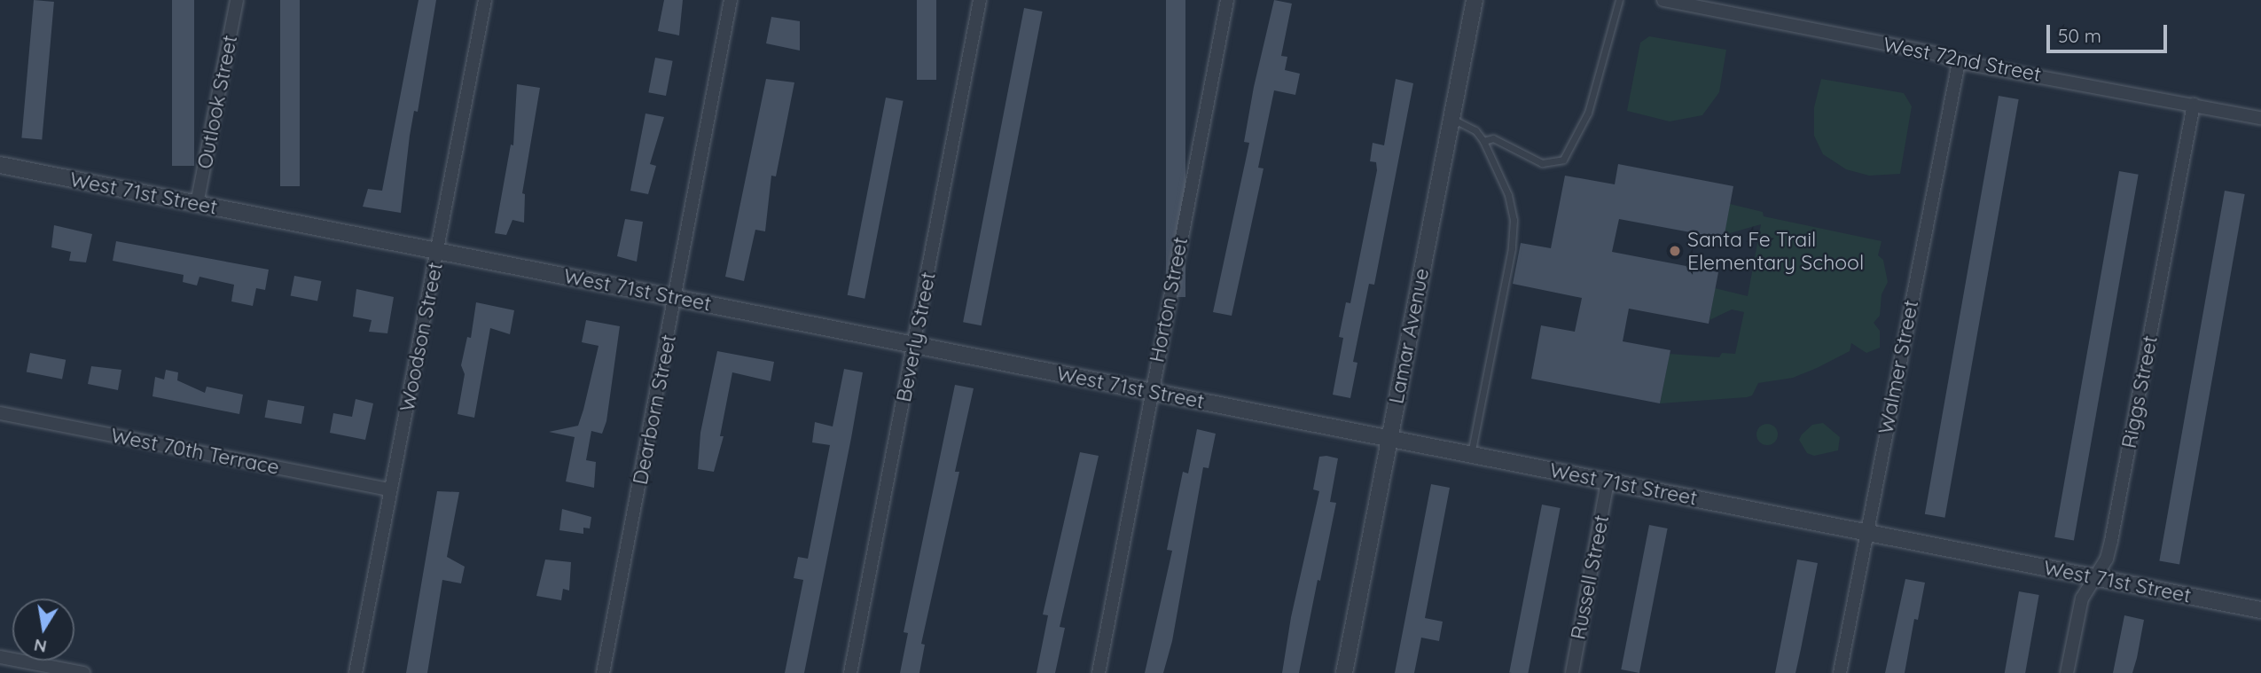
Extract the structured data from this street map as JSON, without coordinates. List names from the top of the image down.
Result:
{
  "streets": {
    "street": [
      "West 72nd Street",
      "Outlook Street",
      "West 71st Street",
      "Horton Street",
      "Lamar Avenue",
      "Woodson Street",
      "Beverly Street",
      "Walmer Street",
      "Riggs Street",
      "Dearborn Street",
      "West 70th Terrace",
      "Russell Street"
    ]
  },
  "crossings": [
    ["West 72nd Street", "Walmer Street"],
    ["West 72nd Street", "Riggs Street"],
    ["Outlook Street", "West 71st Street"],
    ["West 71st Street", "Horton Street"],
    ["West 71st Street", "Lamar Avenue"],
    ["West 71st Street", "Woodson Street"],
    ["West 71st Street", "Beverly Street"],
    ["West 71st Street", "Walmer Street"],
    ["West 71st Street", "Riggs Street"],
    ["West 71st Street", "Dearborn Street"],
    ["West 71st Street", "Russell Street"],
    ["Woodson Street", "West 70th Terrace"]
  ],
  "places": ["Santa Fe Trail Elementary School"],
  "scale_bar": "50 m",
  "north": "bottom"
}
